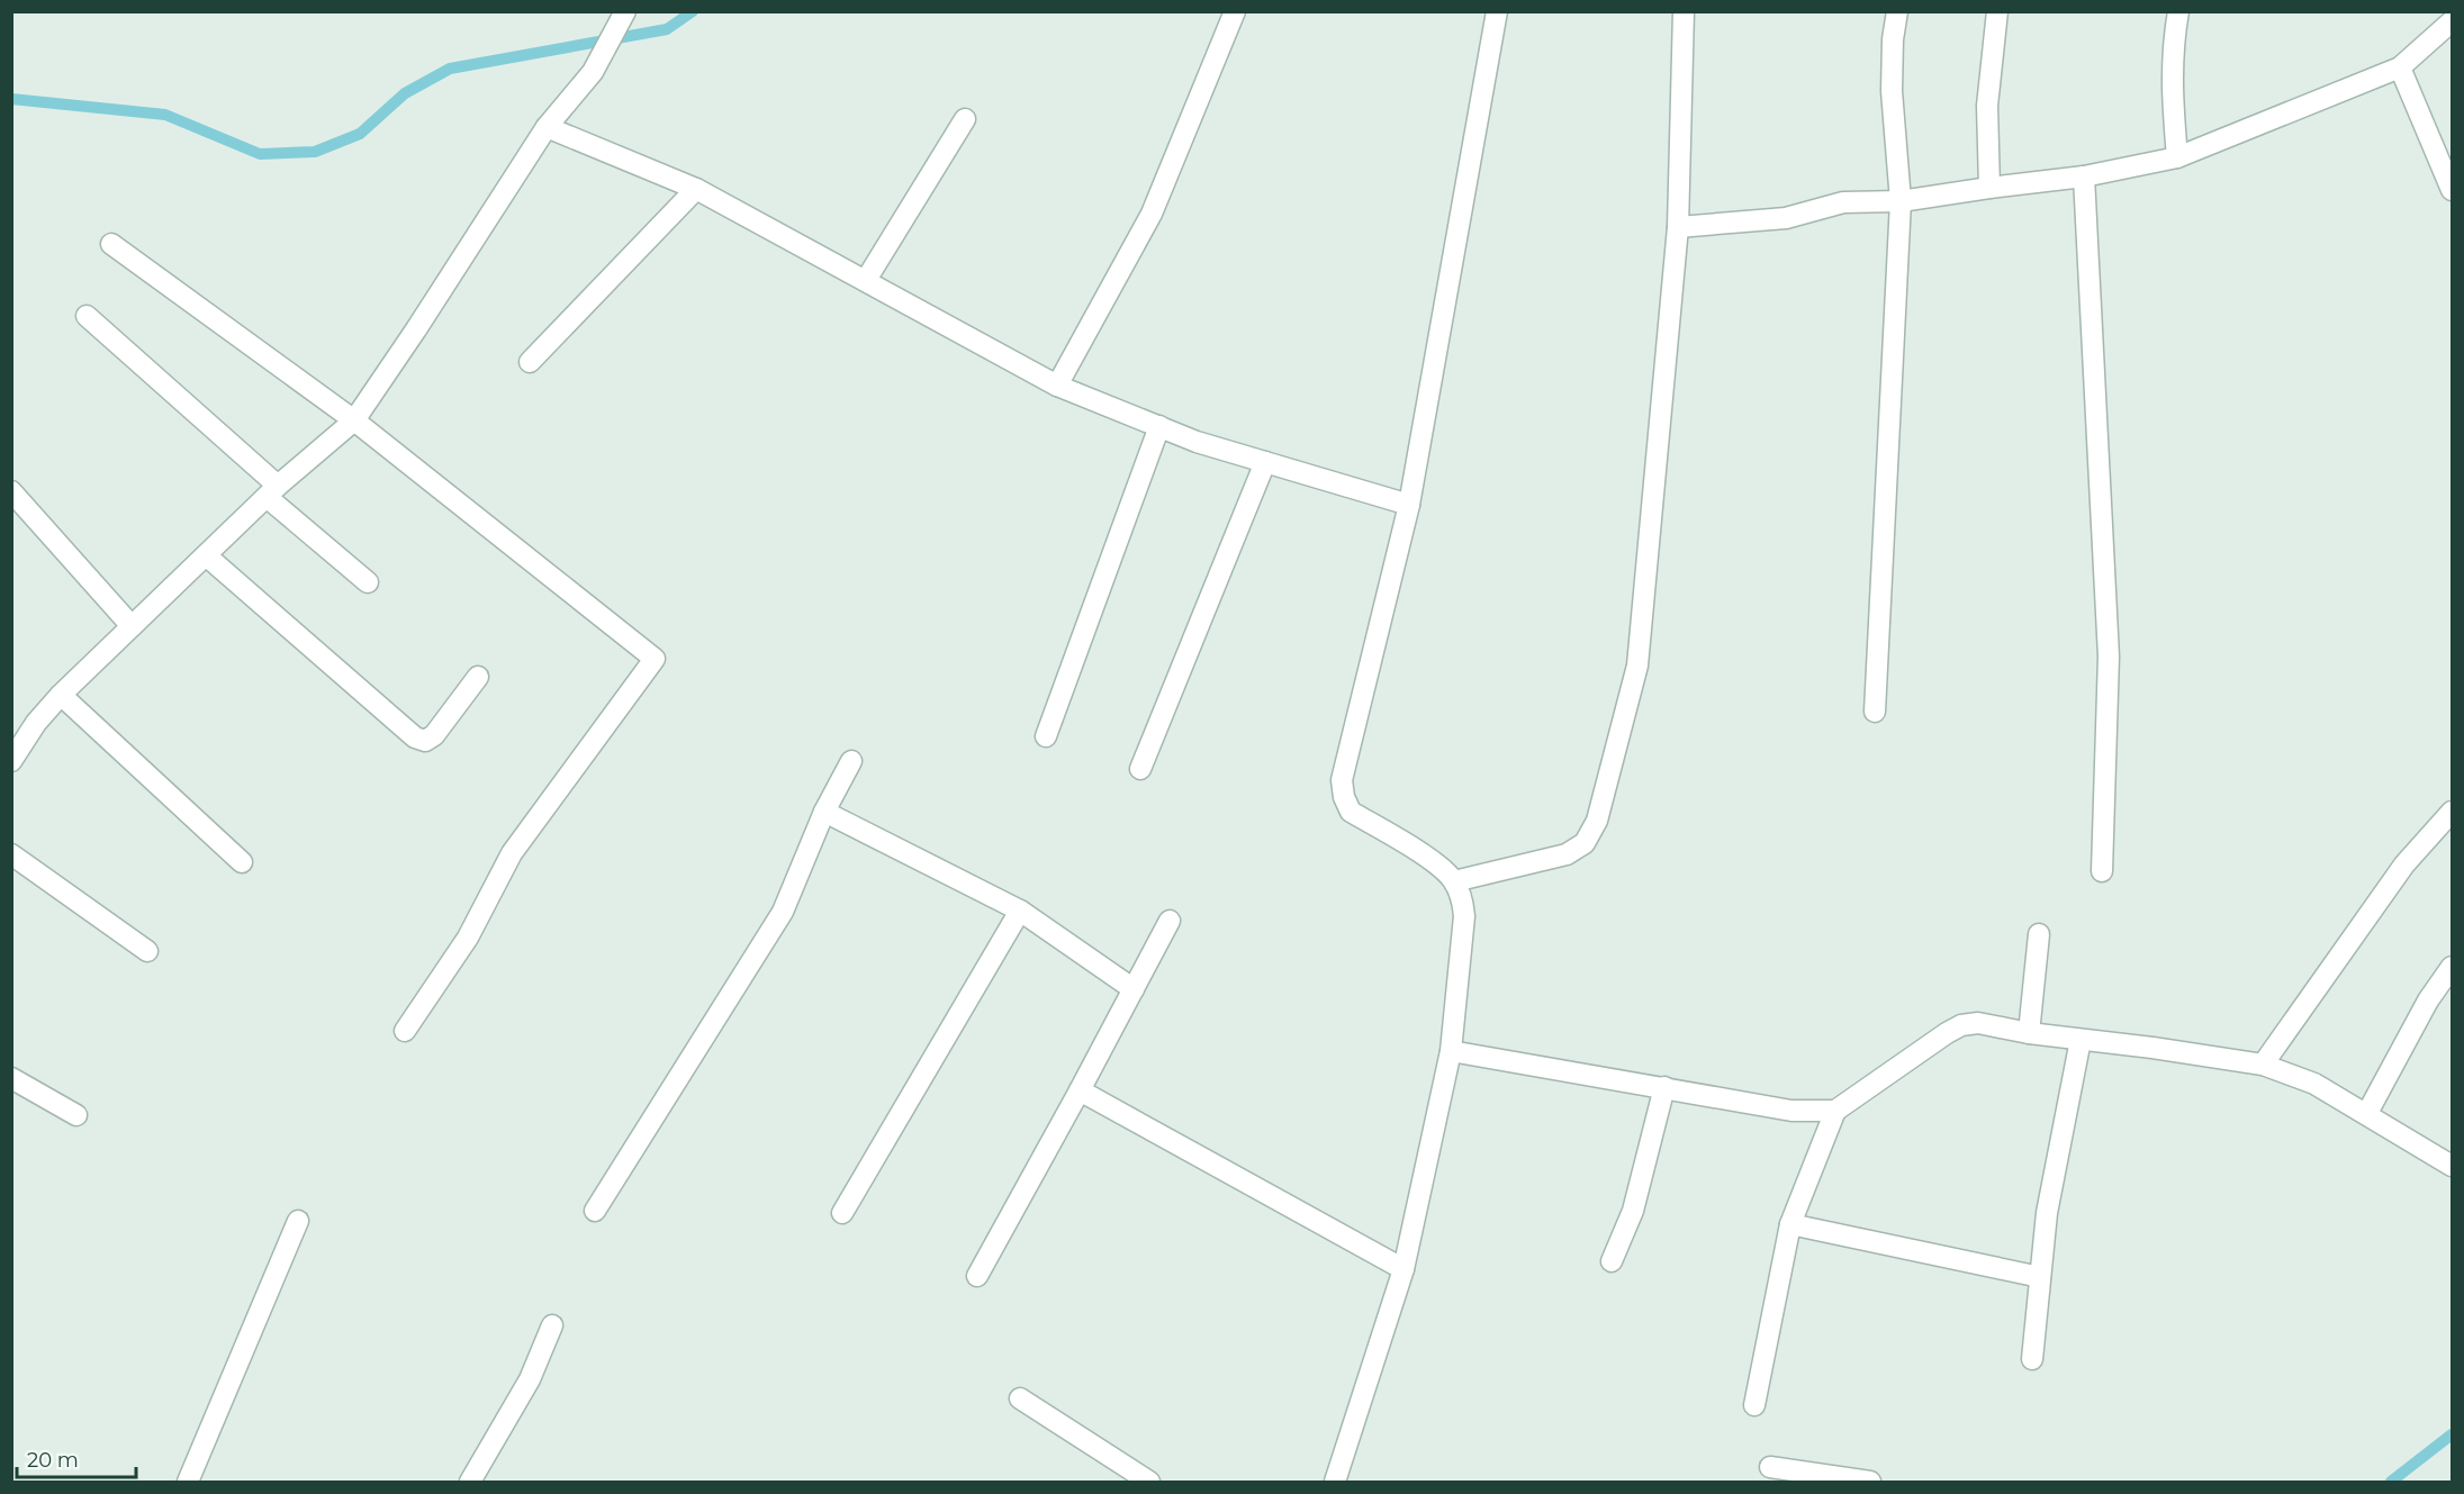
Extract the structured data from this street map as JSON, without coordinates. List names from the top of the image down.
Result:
{
  "scale_bar": "20 m"
}
